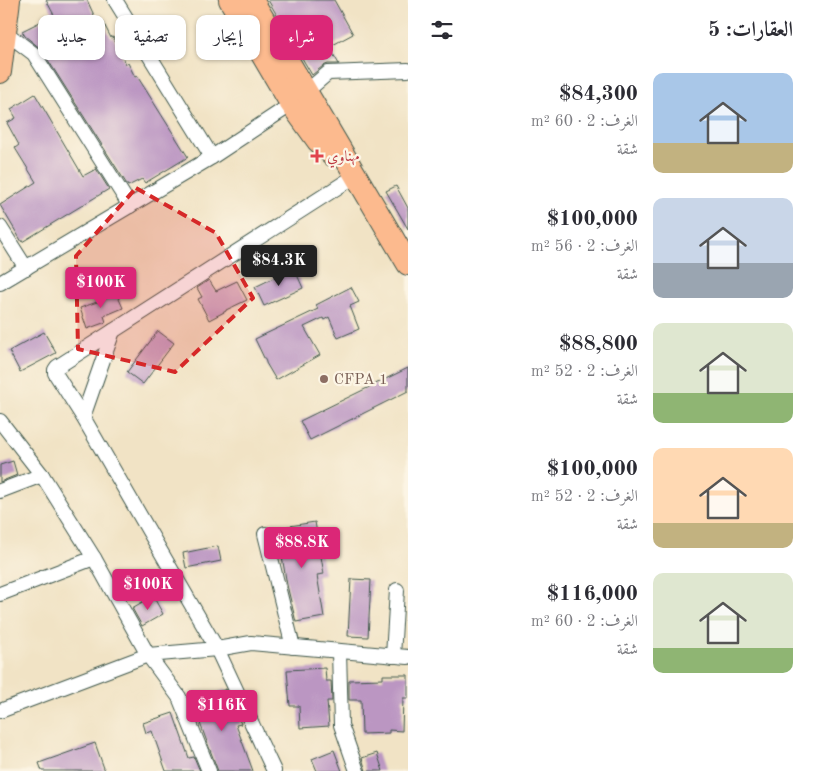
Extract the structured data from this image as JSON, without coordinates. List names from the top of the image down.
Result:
{
  "places": {
    "health": ["مهناوي"],
    "other": ["CFPA 1"]
  },
  "page": {
    "heading": "العقارات: 5",
    "chip": [
      "شراء",
      "إيجار",
      "تصفية",
      "جديد"
    ],
    "list": [
      {
        "name": "$84,300",
        "note": "الغرف: 2 · 60 m² · شقة"
      },
      {
        "name": "$100,000",
        "note": "الغرف: 2 · 56 m² · شقة"
      },
      {
        "name": "$88,800",
        "note": "الغرف: 2 · 52 m² · شقة"
      },
      {
        "name": "$100,000",
        "note": "الغرف: 2 · 52 m² · شقة"
      },
      {
        "name": "$116,000",
        "note": "الغرف: 2 · 60 m² · شقة"
      }
    ],
    "price": [
      "$84.3K",
      "$100K",
      "$88.8K",
      "$100K",
      "$116K"
    ]
  }
}
